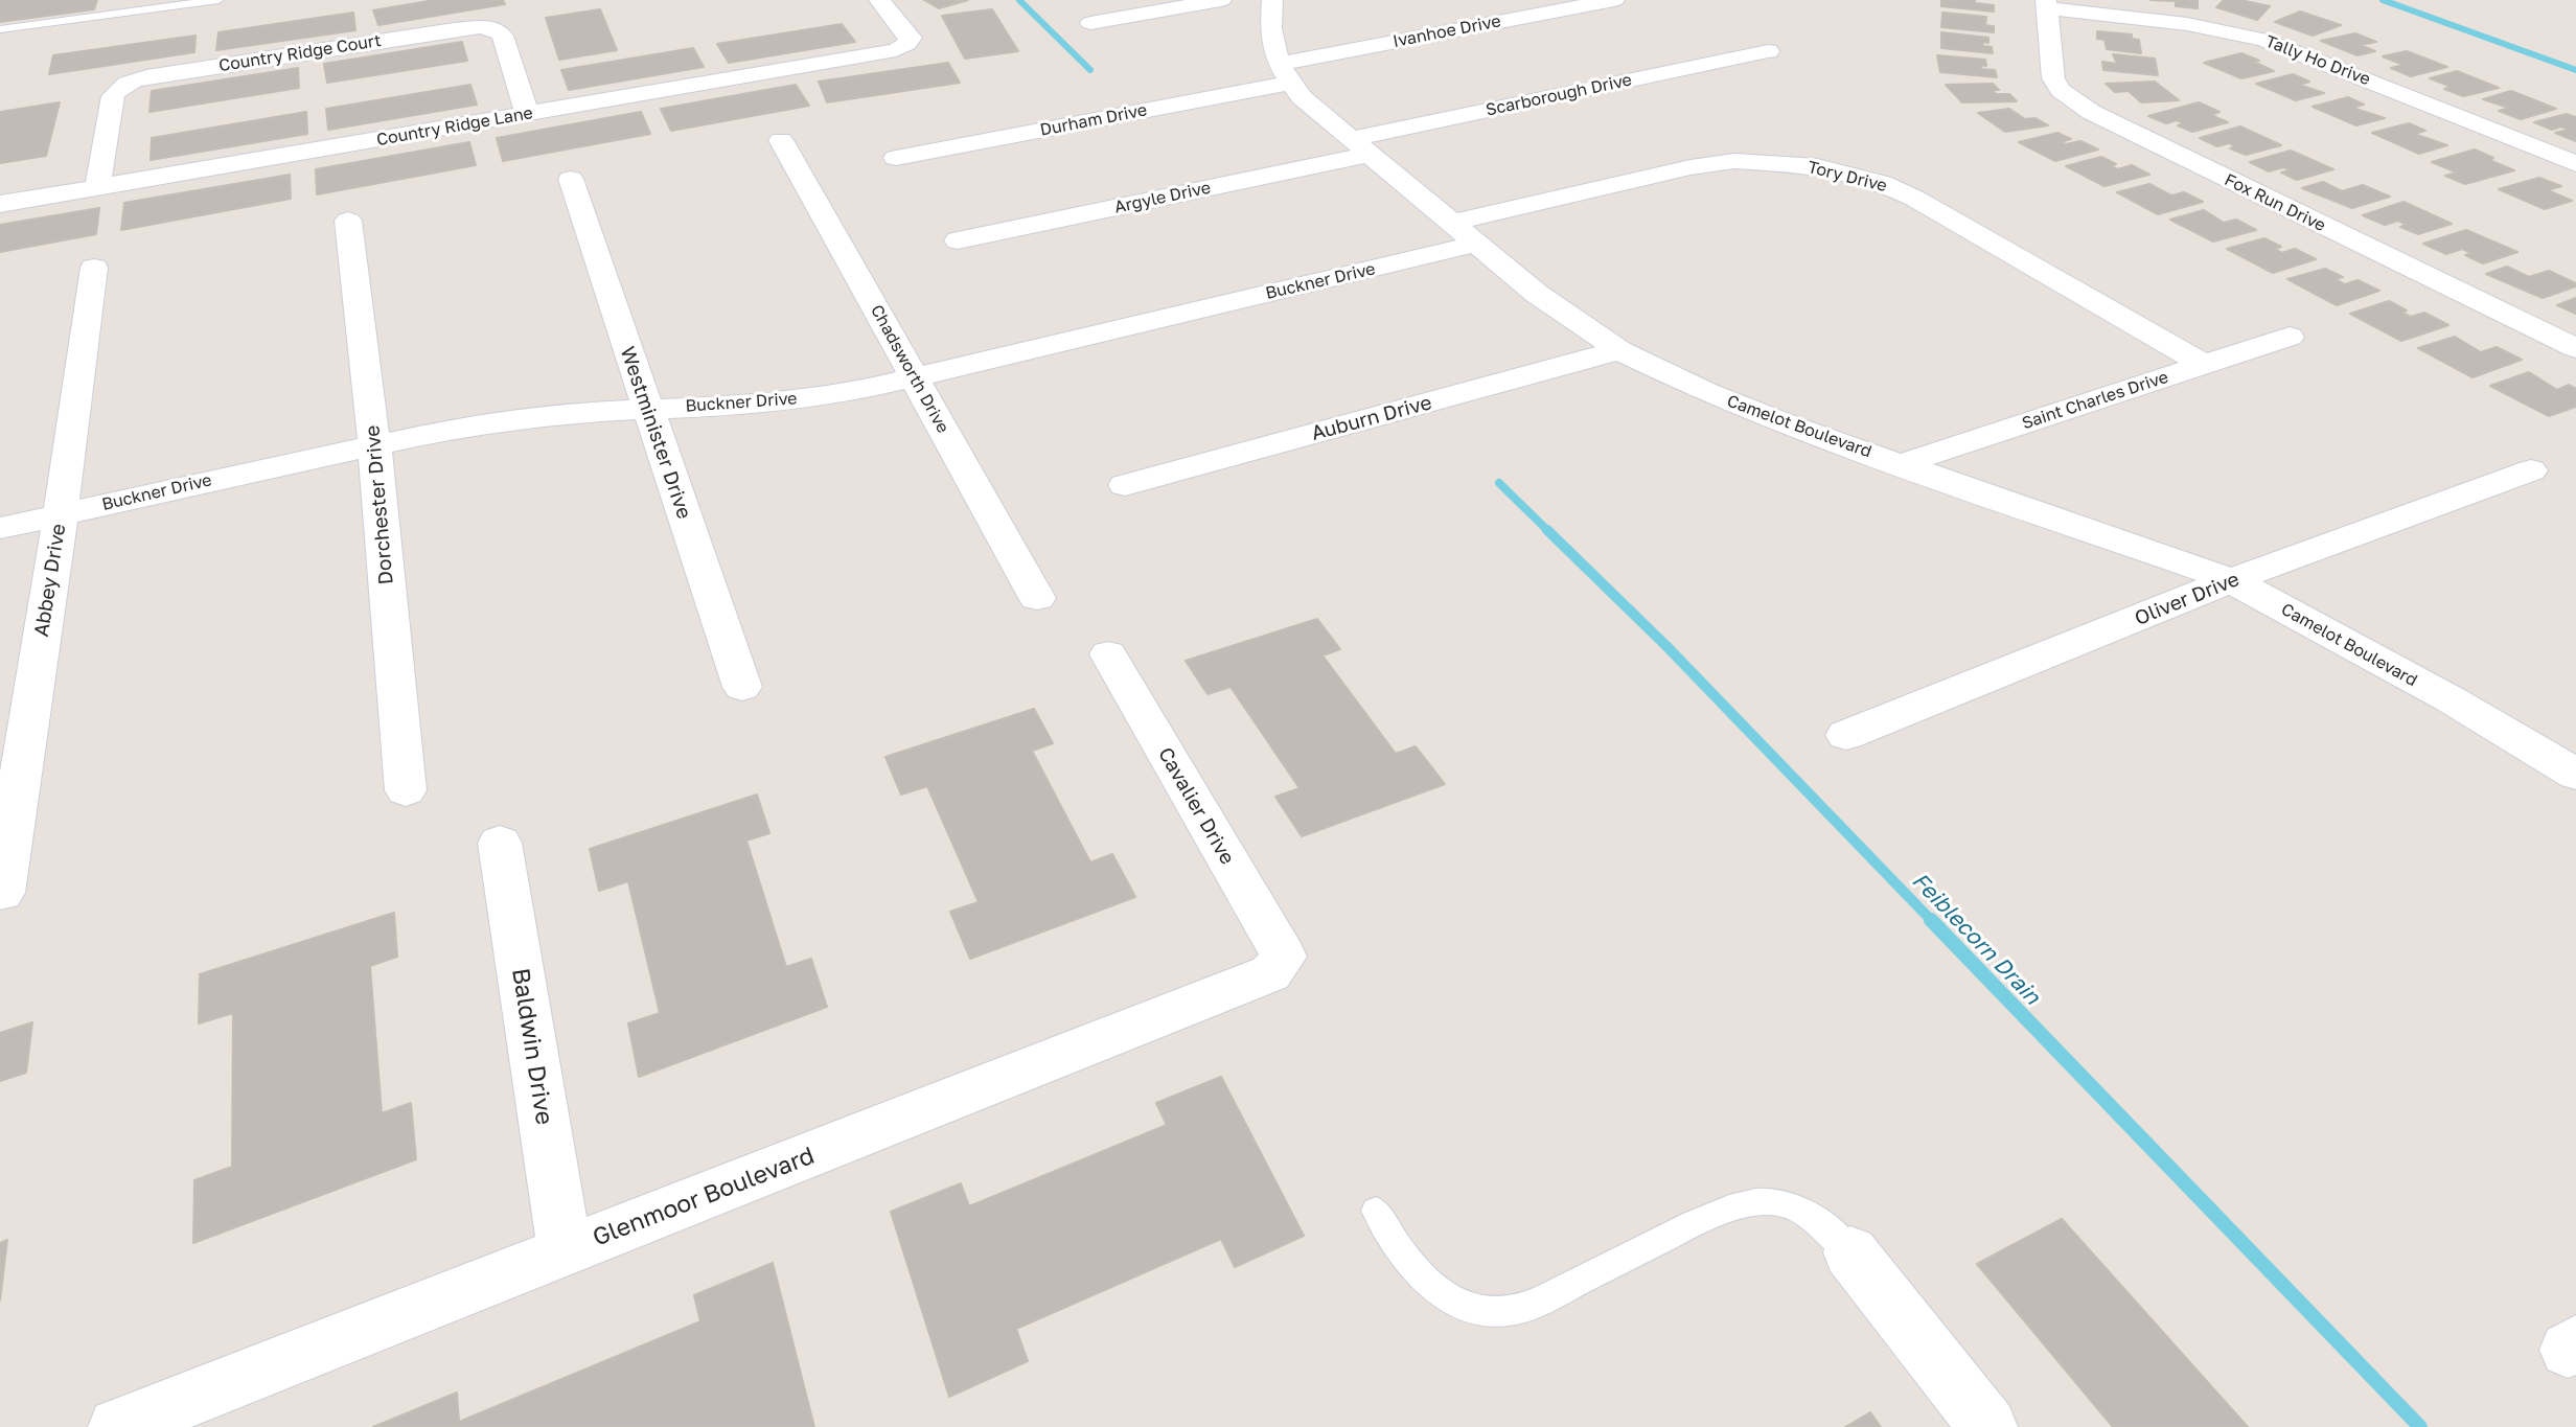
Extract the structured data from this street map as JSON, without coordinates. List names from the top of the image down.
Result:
{
  "streets": {
    "street": [
      "Ivanhoe Drive",
      "Country Ridge Court",
      "Tally Ho Drive",
      "Scarborough Drive",
      "Durham Drive",
      "Country Ridge Lane",
      "Tory Drive",
      "Argyle Drive",
      "Fox Run Drive",
      "Buckner Drive",
      "Chadsworth Drive",
      "Saint Charles Drive",
      "Auburn Drive",
      "Camelot Boulevard",
      "Westminister Drive",
      "Dorchester Drive",
      "Abbey Drive",
      "Oliver Drive",
      "Cavalier Drive",
      "Baldwin Drive",
      "Glenmoor Boulevard"
    ]
  },
  "crossings": [
    ["Ivanhoe Drive", "Durham Drive"],
    ["Ivanhoe Drive", "Camelot Boulevard"],
    ["Country Ridge Court", "Country Ridge Lane"],
    ["Tally Ho Drive", "Fox Run Drive"],
    ["Scarborough Drive", "Argyle Drive"],
    ["Scarborough Drive", "Camelot Boulevard"],
    ["Durham Drive", "Camelot Boulevard"],
    ["Tory Drive", "Saint Charles Drive"],
    ["Tory Drive", "Camelot Boulevard"],
    ["Argyle Drive", "Camelot Boulevard"],
    ["Buckner Drive", "Chadsworth Drive"],
    ["Buckner Drive", "Camelot Boulevard"],
    ["Buckner Drive", "Westminister Drive"],
    ["Buckner Drive", "Dorchester Drive"],
    ["Buckner Drive", "Abbey Drive"],
    ["Saint Charles Drive", "Camelot Boulevard"],
    ["Auburn Drive", "Camelot Boulevard"],
    ["Camelot Boulevard", "Oliver Drive"],
    ["Cavalier Drive", "Glenmoor Boulevard"],
    ["Baldwin Drive", "Glenmoor Boulevard"]
  ],
  "water": ["Feiblecorn Drain"]
}
